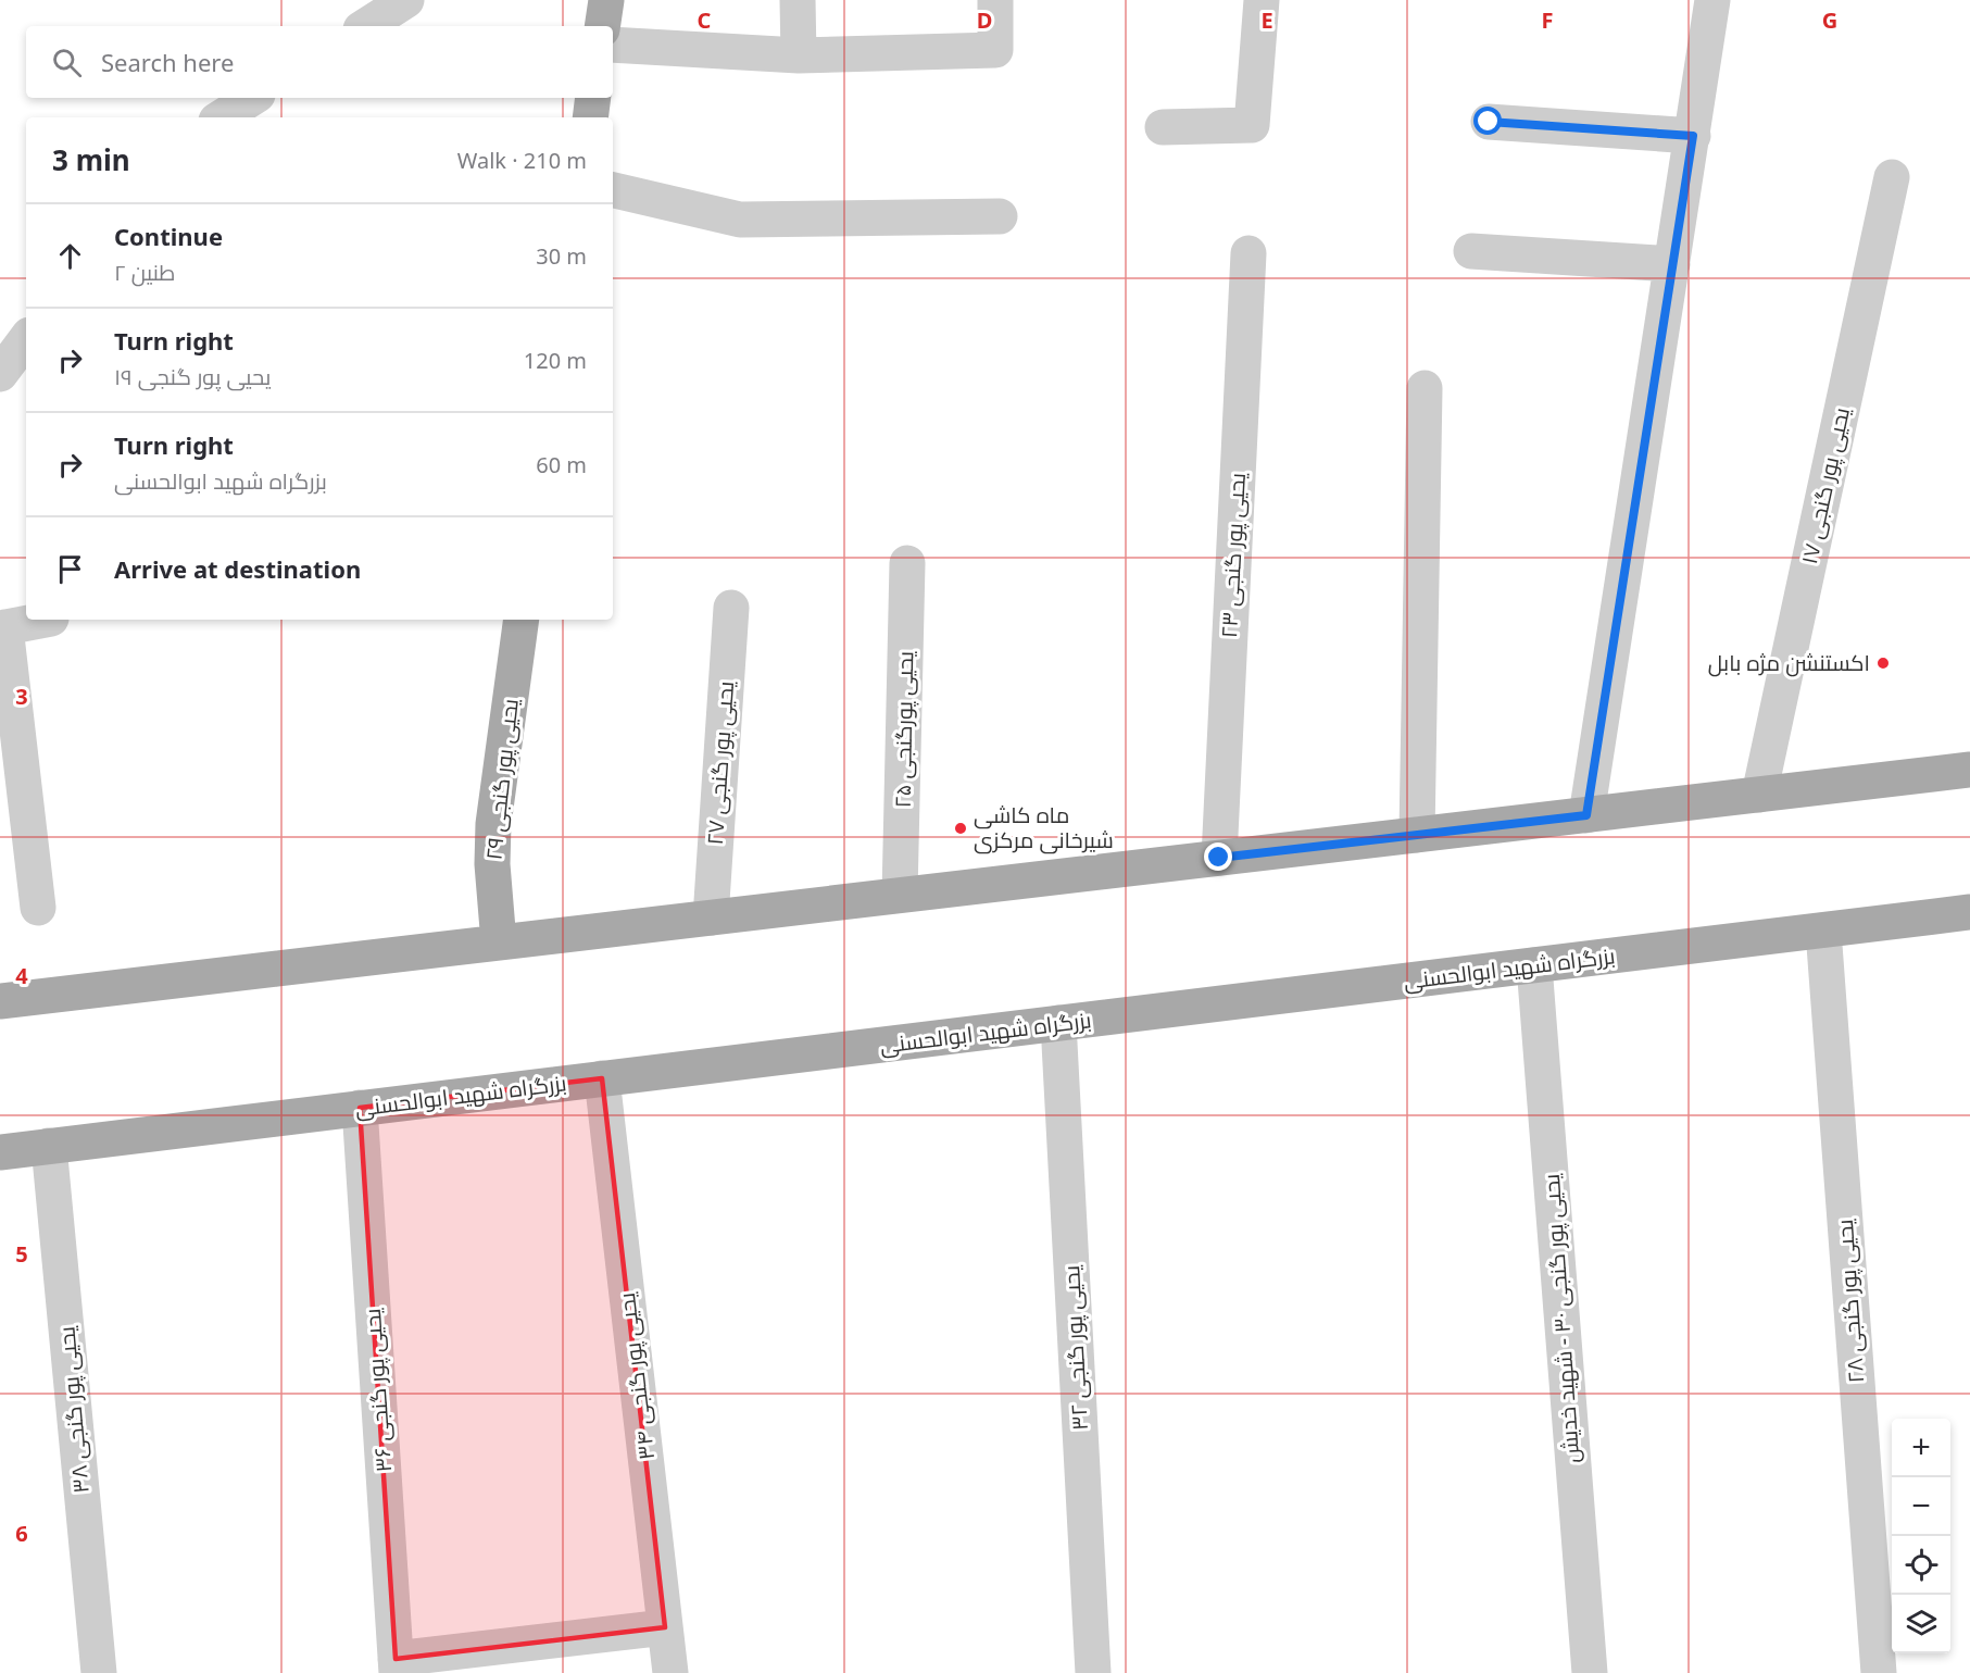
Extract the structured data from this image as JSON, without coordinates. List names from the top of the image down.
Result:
{
  "streets": {
    "main road": ["یحیی پور گنجی ۲۹", "بزرگراه شهید ابوالحسنی"],
    "street": [
      "یحیی پور گنجی ۱۷",
      "یحیی پور گنجی ۲۳",
      "یحیی پورگنجی ۲۵",
      "یحیی پور گنجی ۲۷",
      "یحیی پور گنجی ۲۸",
      "یحیی پور گنجی ۳۰ - شهید خدیش",
      "یحیی پور گنجی ۳۲",
      "یحیی پور گنجی ۳۴",
      "یحیی پور گنجی ۳۶",
      "یحیی پور گنجی ۳۸"
    ]
  },
  "crossings": [
    ["بزرگراه شهید ابوالحسنی", "یحیی پور گنجی ۲۸"],
    ["بزرگراه شهید ابوالحسنی", "یحیی پور گنجی ۳۰ - شهید خدیش"],
    ["بزرگراه شهید ابوالحسنی", "یحیی پور گنجی ۳۲"],
    ["بزرگراه شهید ابوالحسنی", "یحیی پور گنجی ۳۴"],
    ["بزرگراه شهید ابوالحسنی", "یحیی پور گنجی ۳۶"],
    ["بزرگراه شهید ابوالحسنی", "یحیی پور گنجی ۳۸"]
  ],
  "places": ["اکستنشن مژه بابل", "ماه کاشی شیرخانی مرکزی"],
  "page": {
    "search": "Search here",
    "heading": ["3 min", "Walk · 210 m"],
    "list": [
      ["Continue", "طنین ۲", "30 m"],
      ["Turn right", "یحیی پور گنجی ۱۹", "120 m"],
      ["Turn right", "بزرگراه شهید ابوالحسنی", "60 m"],
      "Arrive at destination"
    ],
    "map_buttons": ["+", "−"]
  },
  "grid": {
    "columns": [
      "C",
      "D",
      "E",
      "F",
      "G"
    ],
    "rows": [
      "3",
      "4",
      "5",
      "6"
    ]
  }
}
